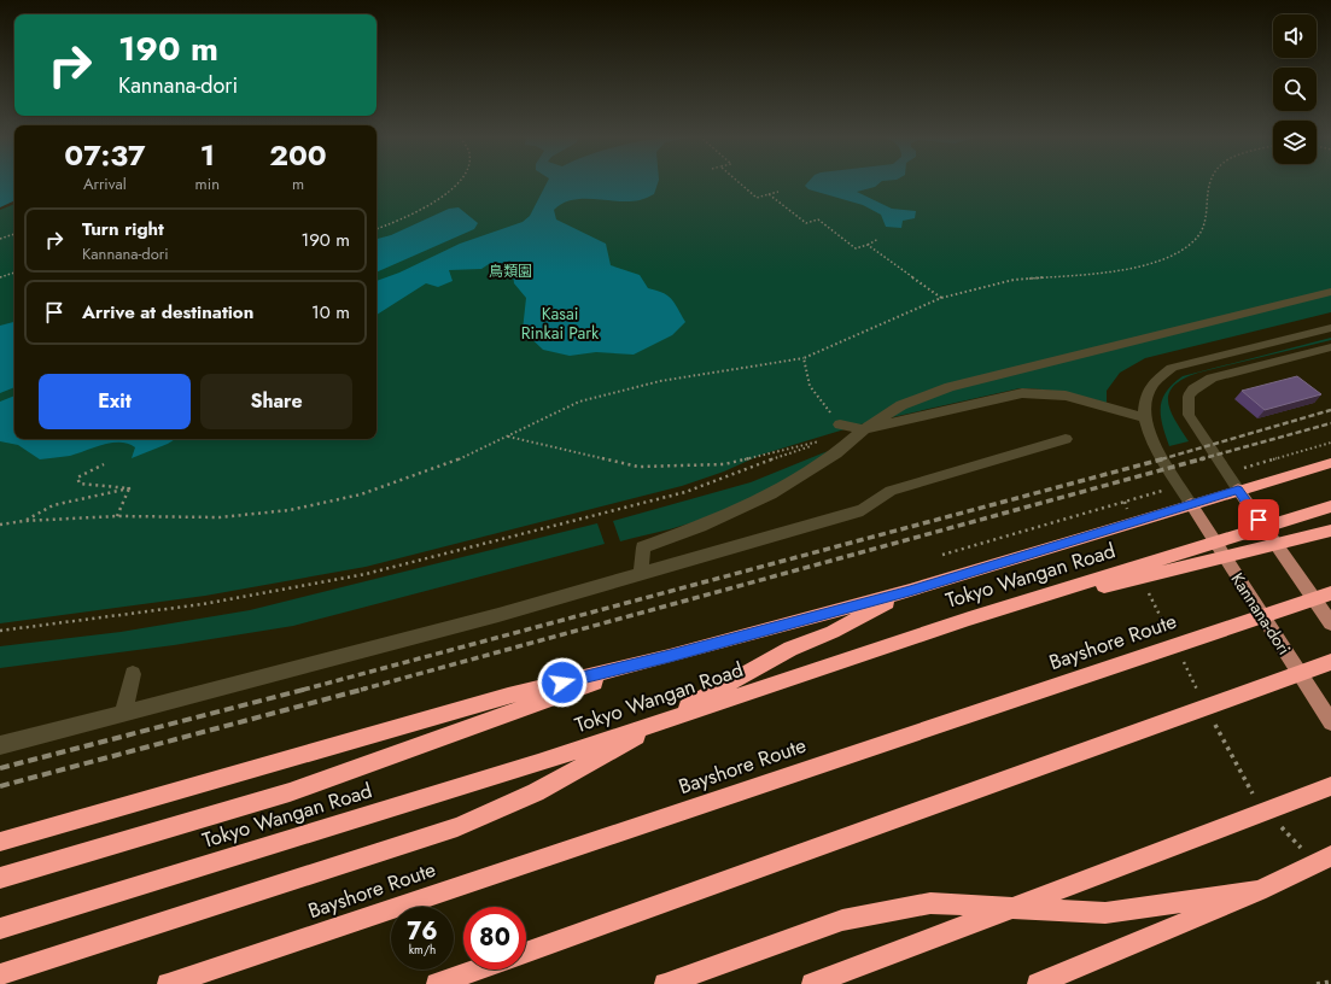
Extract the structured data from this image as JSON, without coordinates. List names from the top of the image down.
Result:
{
  "streets": {
    "highway": ["Tokyo Wangan Road", "Bayshore Route"],
    "main road": ["Kannana-dori"]
  },
  "parks": ["鳥類園", "Kasai Rinkai Park"],
  "page": {
    "turn": ["190 m", "Kannana-dori"],
    "eta": [
      "07:37",
      "Arrival",
      "1",
      "min",
      "200",
      "m"
    ],
    "list": [
      {
        "name": "Turn right",
        "note": "Kannana-dori",
        "value": "190 m"
      },
      {
        "name": "Arrive at destination",
        "value": "10 m"
      }
    ],
    "buttons": ["Exit", "Share"],
    "speed": "76 km/h",
    "limit": "80"
  }
}
